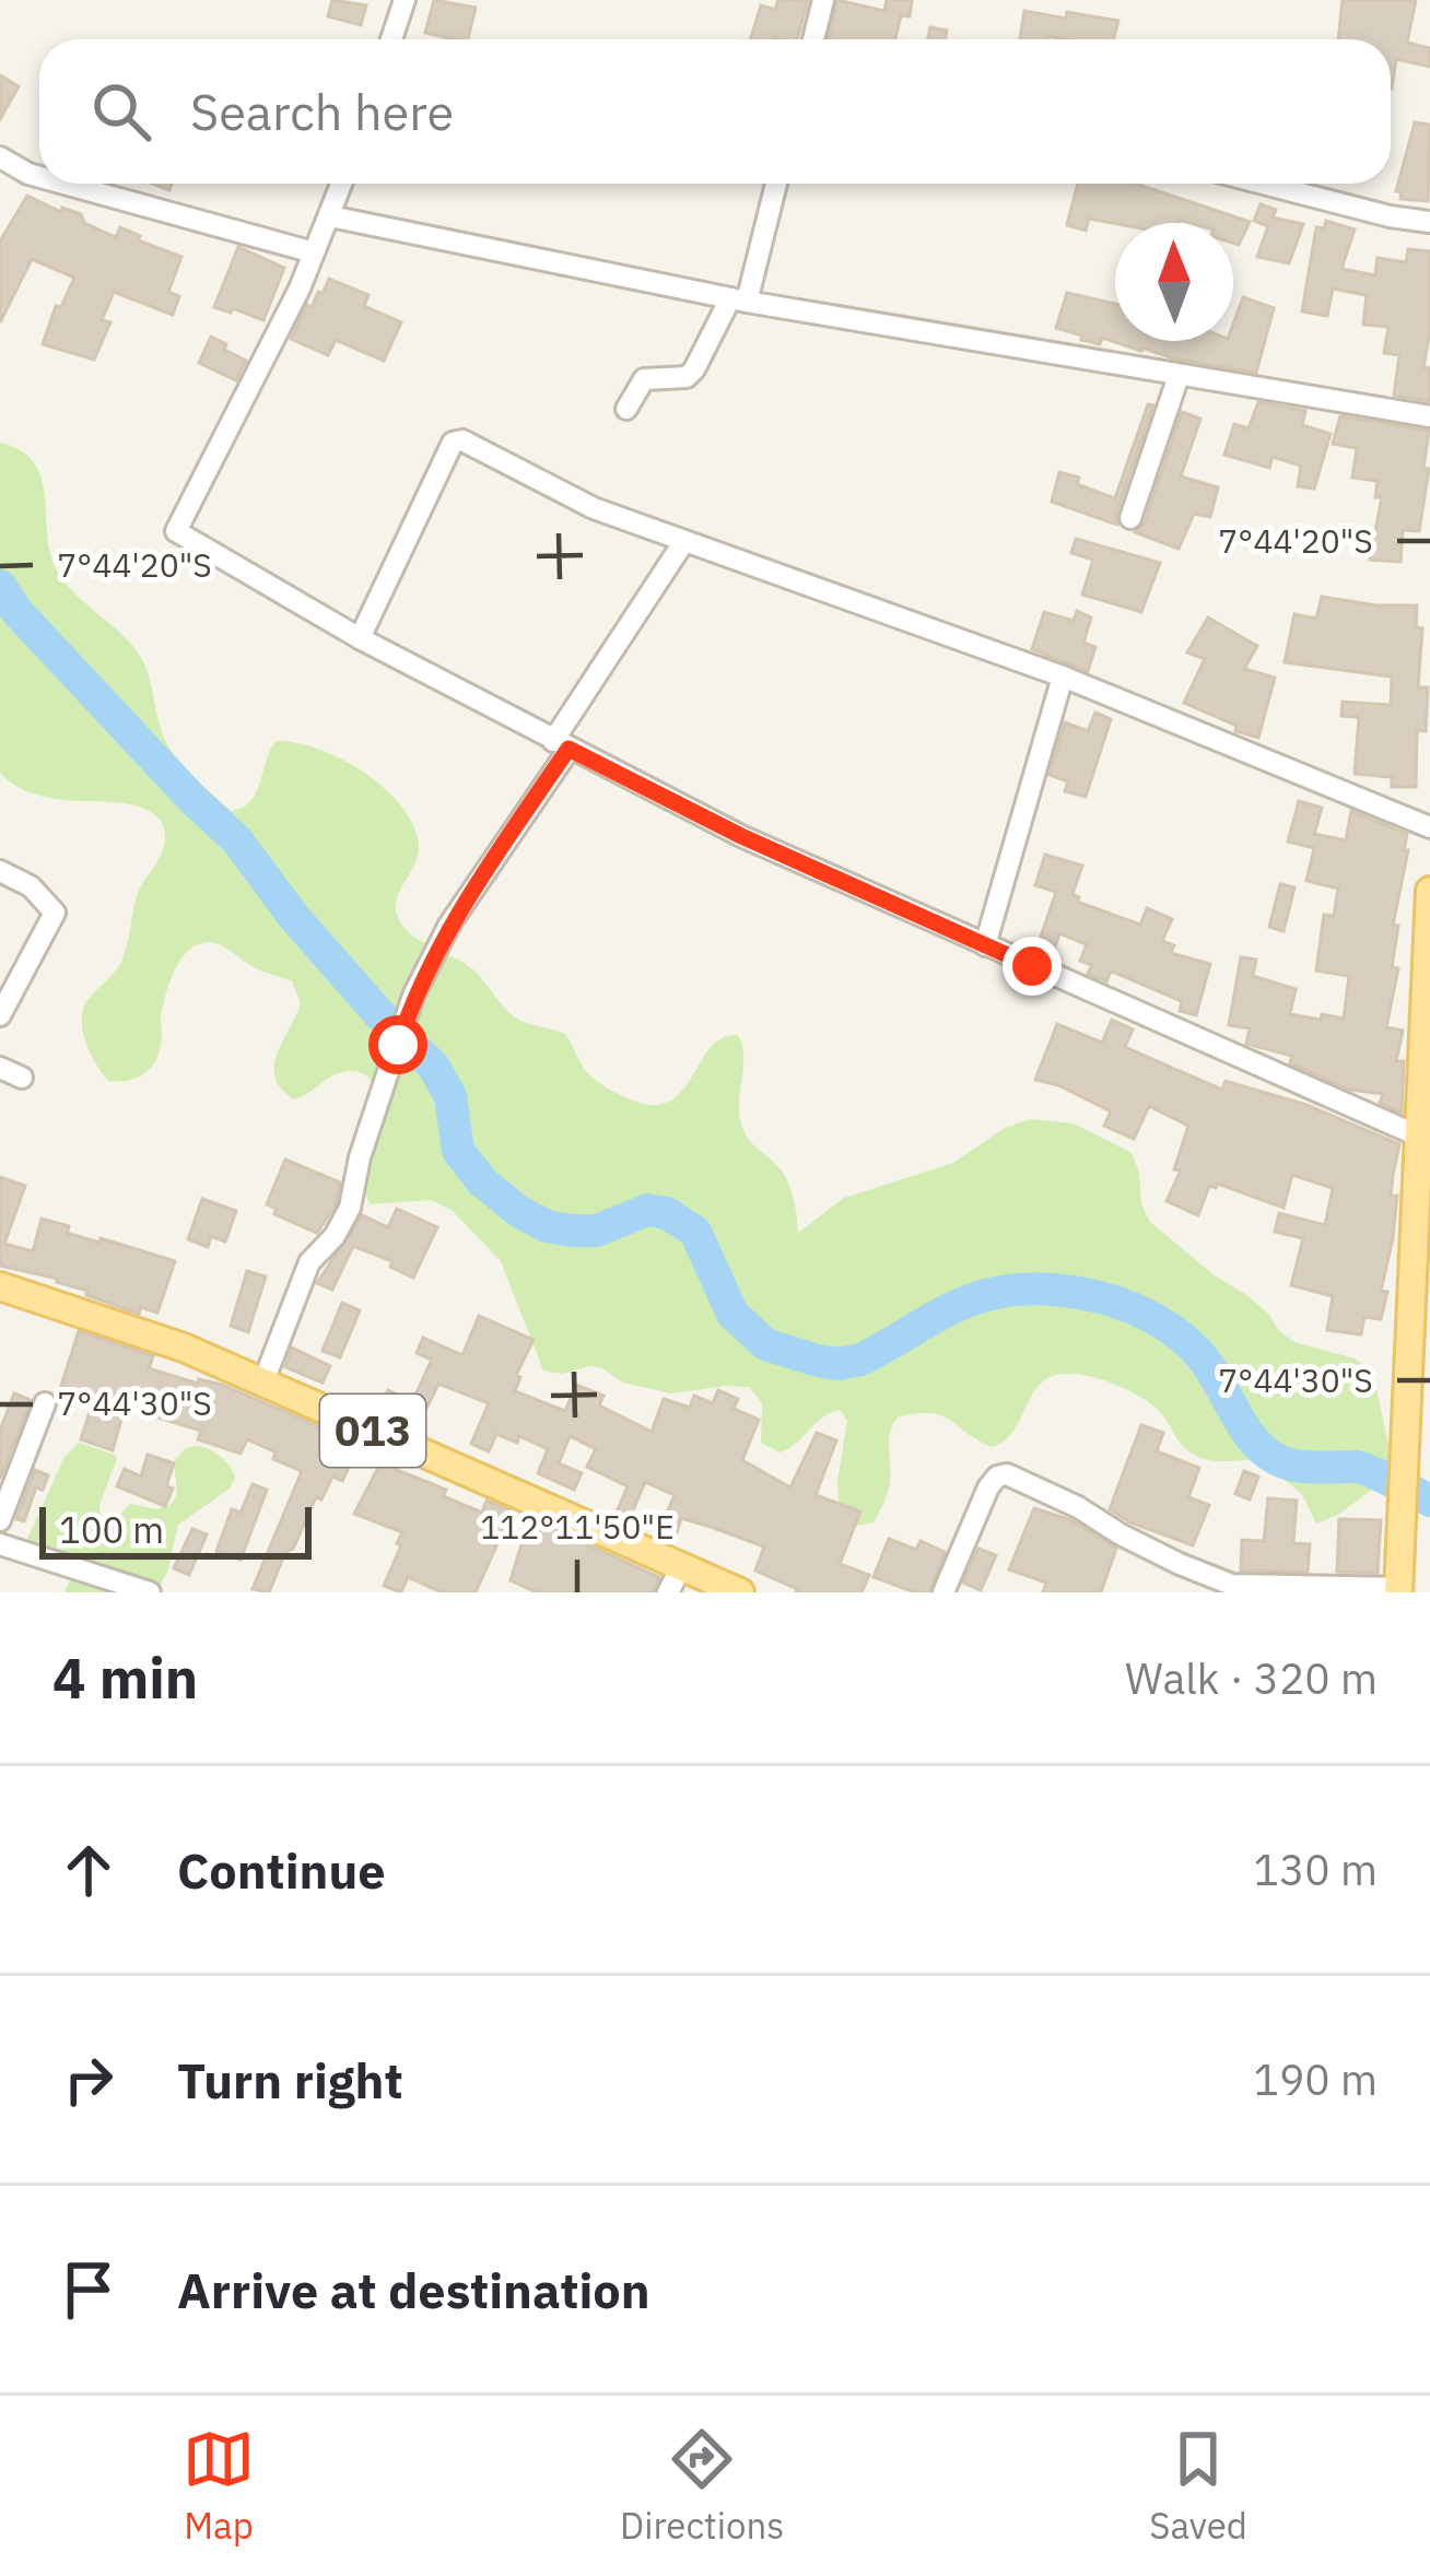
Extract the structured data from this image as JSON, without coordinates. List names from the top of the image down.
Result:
{
  "streets": {
    "main road": ["013"]
  },
  "scale_bar": "100 m",
  "north": "top",
  "page": {
    "search": "Search here",
    "scale": "100 m",
    "heading": ["4 min", "Walk · 320 m"],
    "list": [
      ["Continue", "130 m"],
      ["Turn right", "190 m"],
      "Arrive at destination"
    ],
    "nav": ["Map", "Directions", "Saved"]
  },
  "coordinates": ["7°44'20\"S", "7°44'30\"S", "112°11'50\"E"]
}
